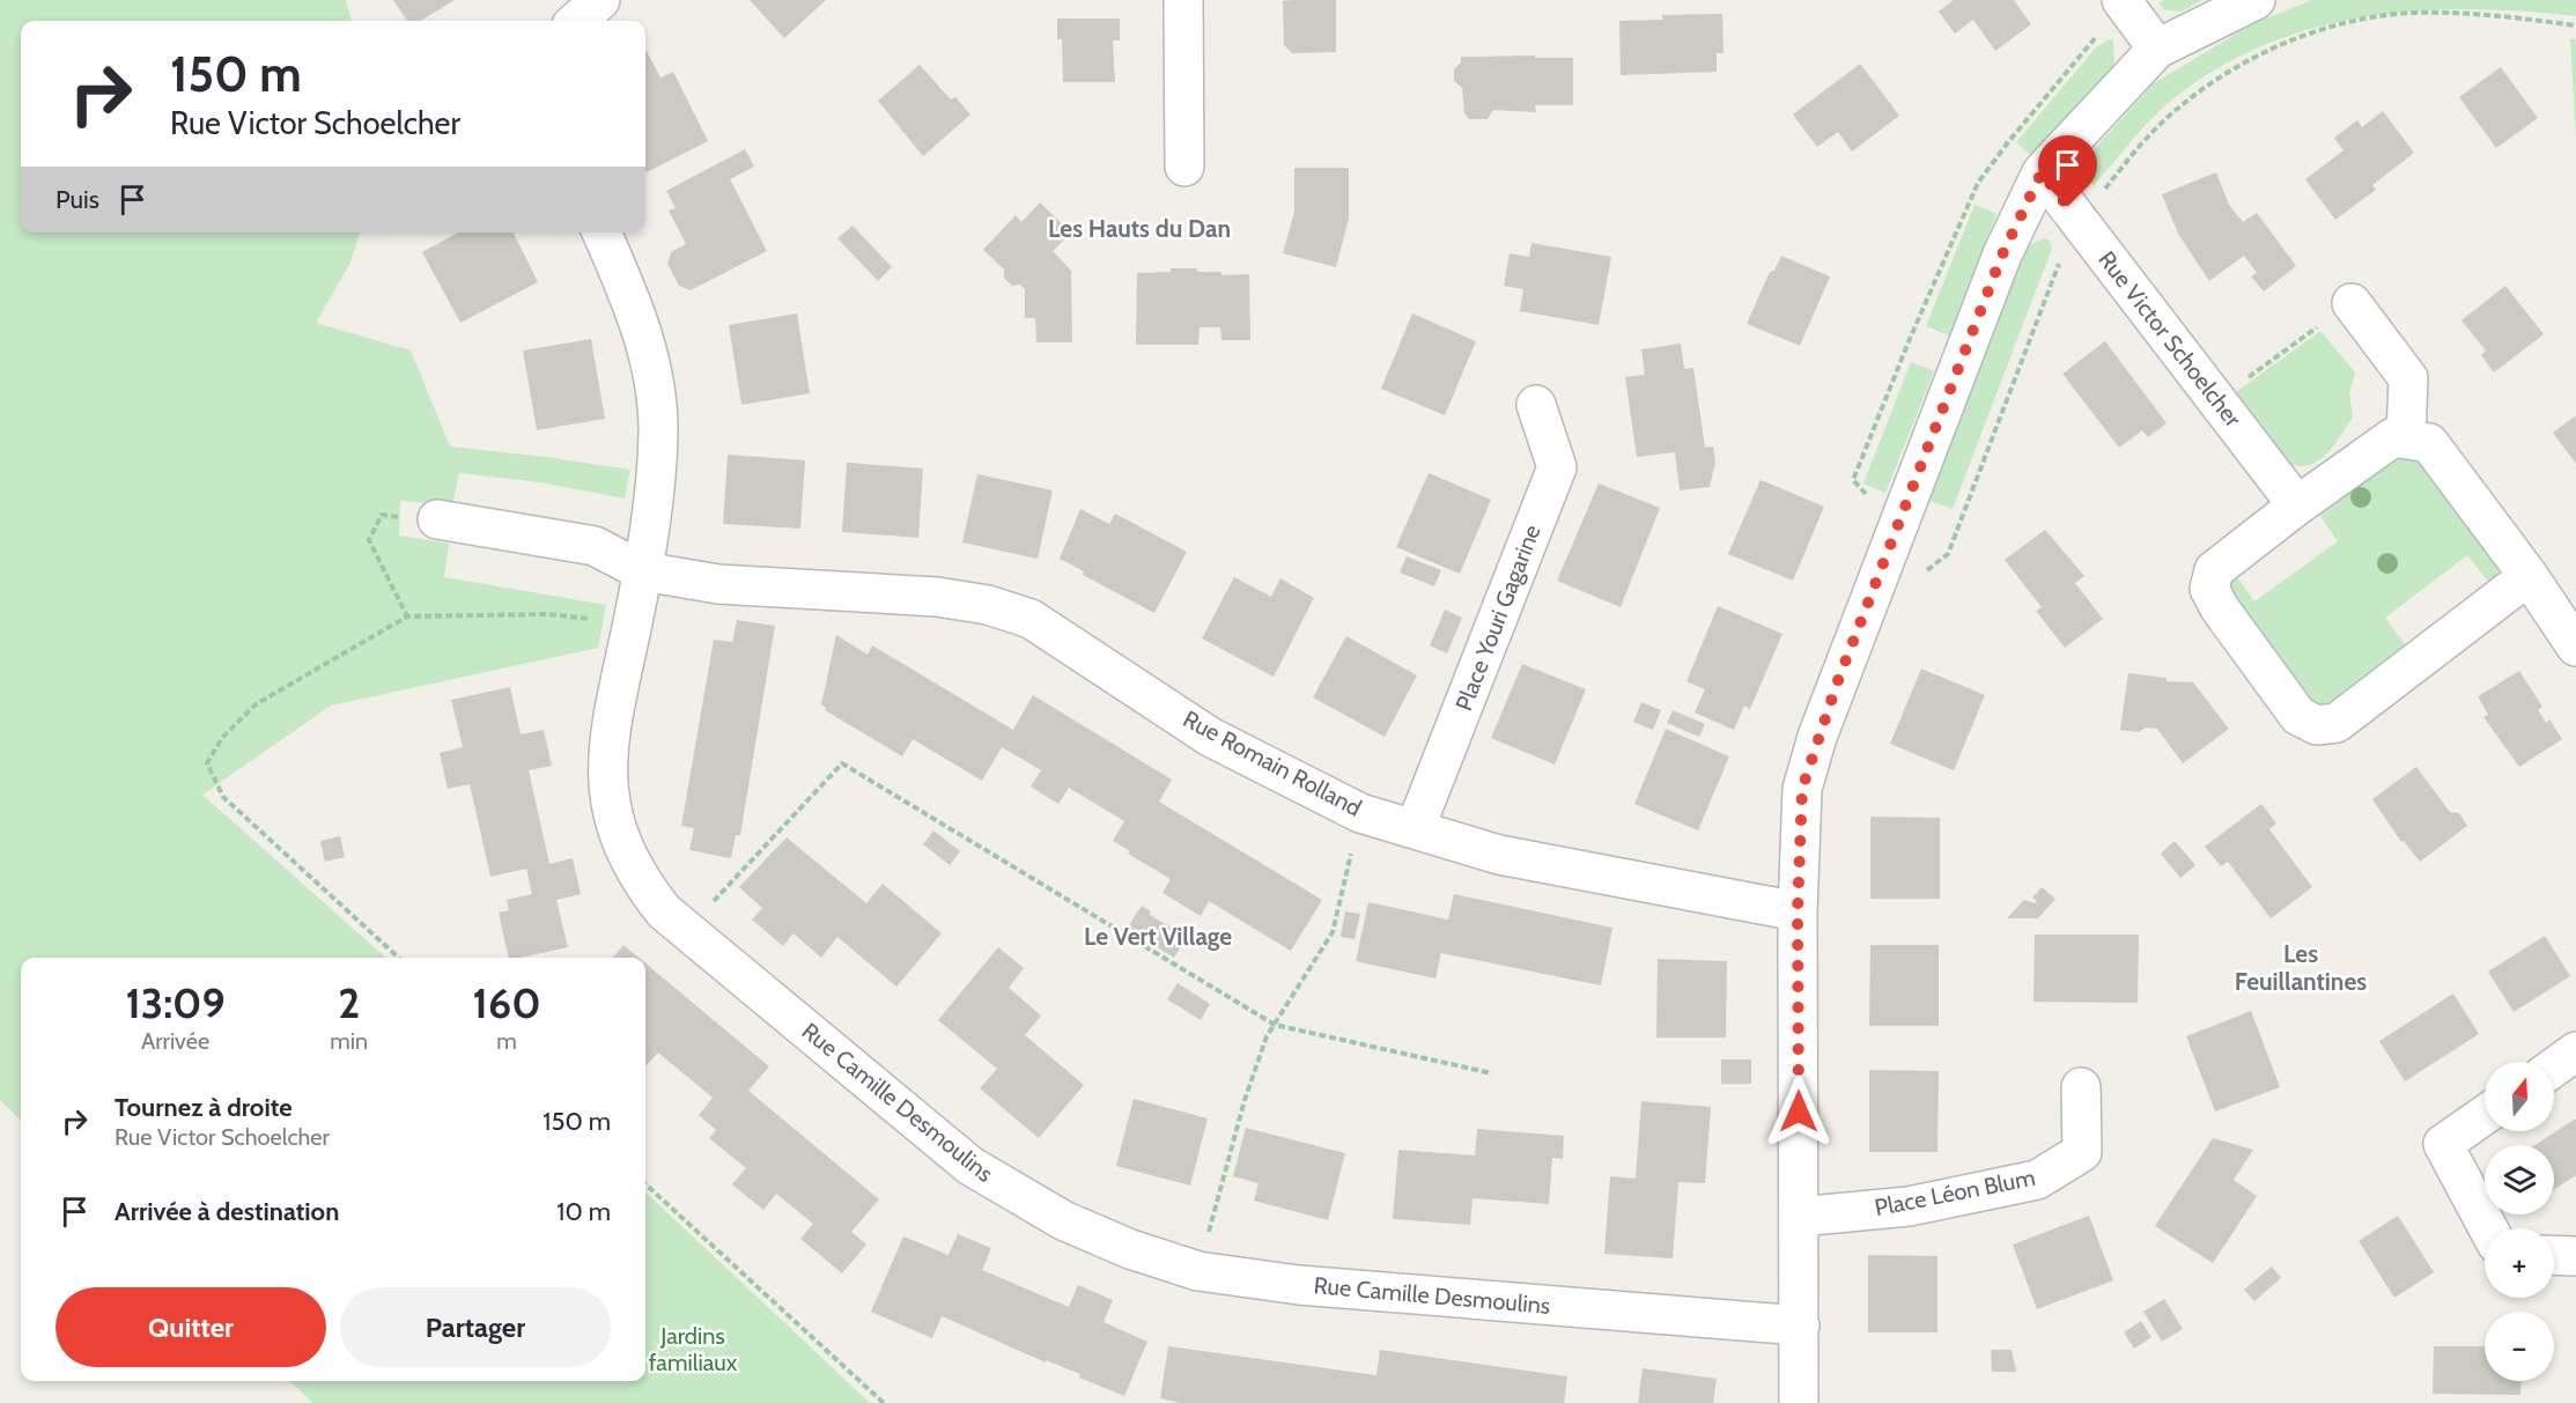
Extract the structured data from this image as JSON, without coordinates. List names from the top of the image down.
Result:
{
  "streets": {
    "street": [
      "Rue Victor Schoelcher",
      "Place Youri Gagarine",
      "Rue Romain Rolland",
      "Rue Camille Desmoulins",
      "Place Léon Blum"
    ]
  },
  "crossings": [
    ["Place Youri Gagarine", "Rue Romain Rolland"],
    ["Rue Romain Rolland", "Rue Camille Desmoulins"]
  ],
  "districts": ["Les Hauts du Dan", "Le Vert Village", "Les Feuillantines"],
  "parks": ["Jardins familiaux"],
  "north": "top",
  "page": {
    "turn": ["150 m", "Rue Victor Schoelcher"],
    "then": "Puis",
    "eta": [
      "13:09",
      "Arrivée",
      "2",
      "min",
      "160",
      "m"
    ],
    "map_buttons": ["+", "−"],
    "list": [
      {
        "name": "Tournez à droite",
        "note": "Rue Victor Schoelcher",
        "value": "150 m"
      },
      {
        "name": "Arrivée à destination",
        "value": "10 m"
      }
    ],
    "buttons": ["Quitter", "Partager"]
  }
}
